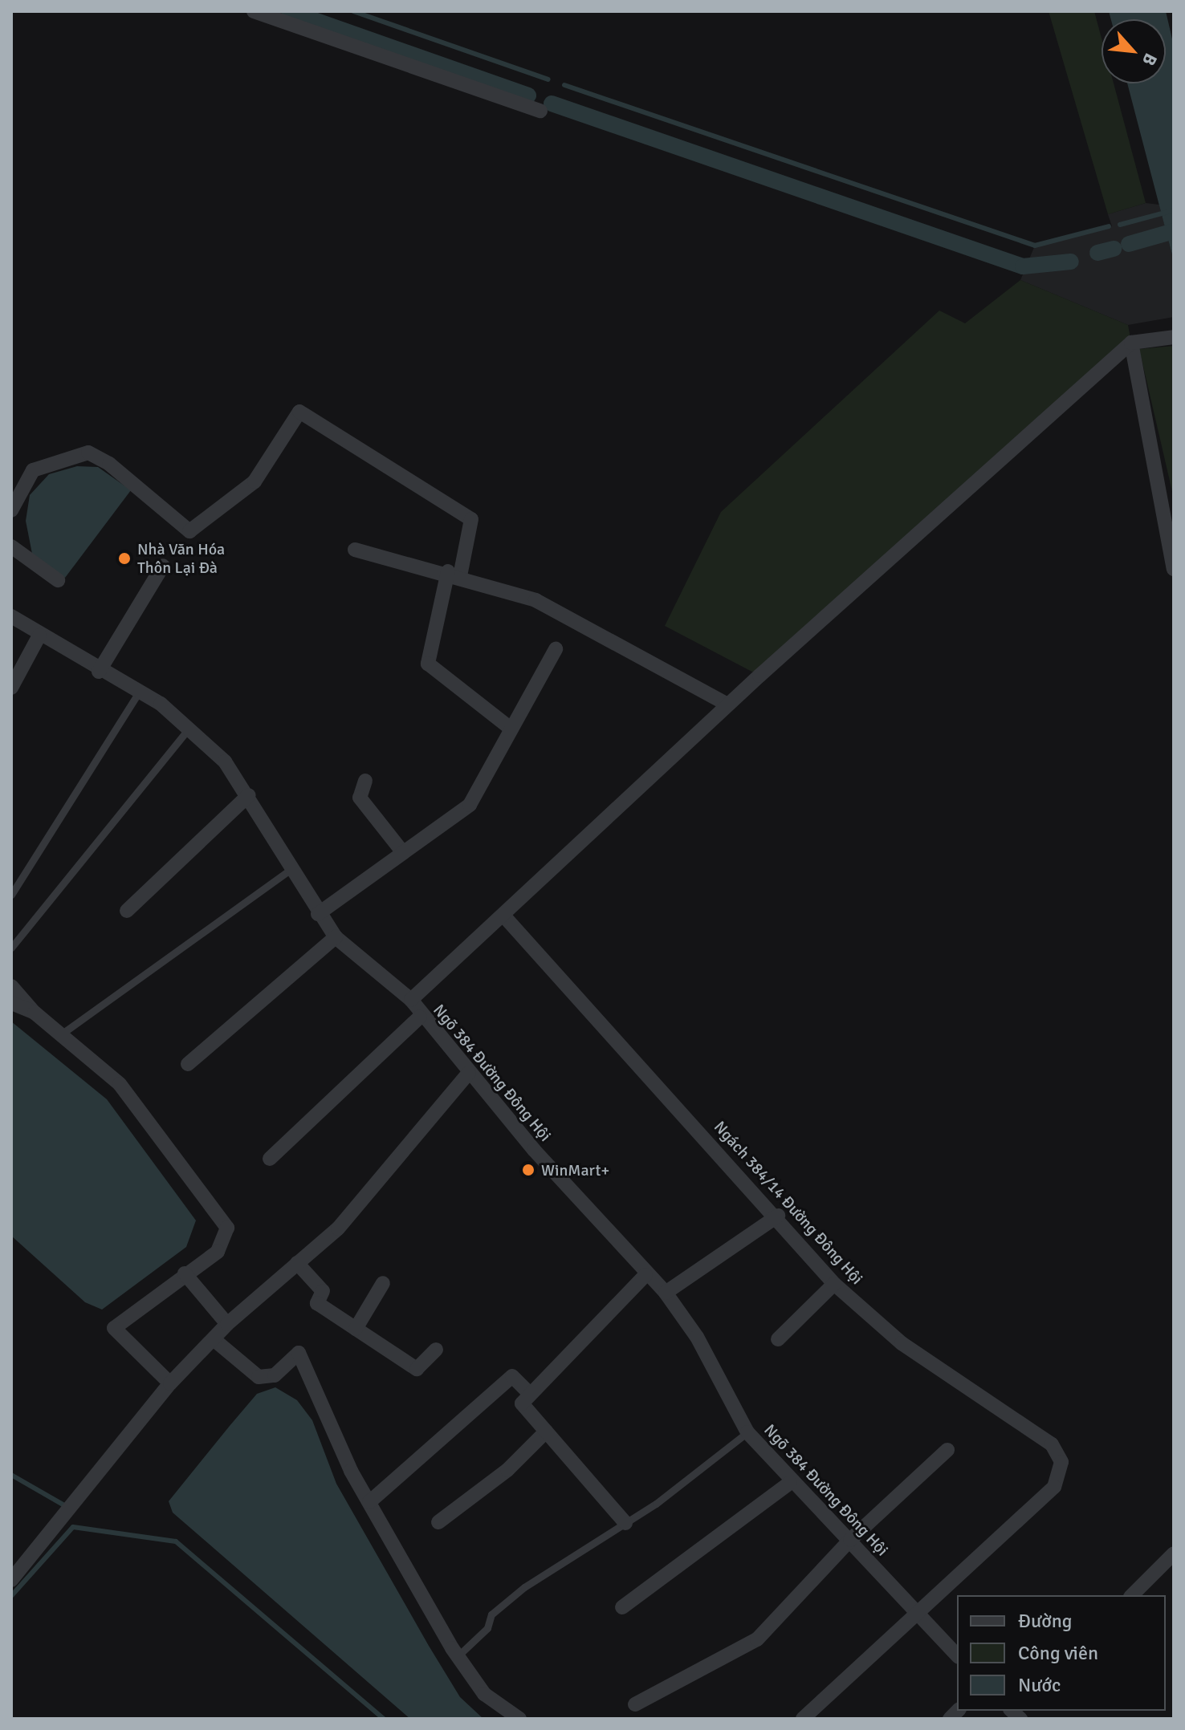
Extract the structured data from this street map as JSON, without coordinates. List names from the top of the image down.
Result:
{
  "streets": {
    "street": ["Ngõ 384 Đường Đông Hội", "Ngách 384/14 Đường Đông Hội"]
  },
  "crossings": [
    ["Ngõ 384 Đường Đông Hội", "Ngách 384/14 Đường Đông Hội"]
  ],
  "places": ["Nhà Văn Hóa Thôn Lại Đà", "WinMart+"],
  "legend": ["Đường", "Công viên", "Nước"],
  "north": "bottom right"
}
